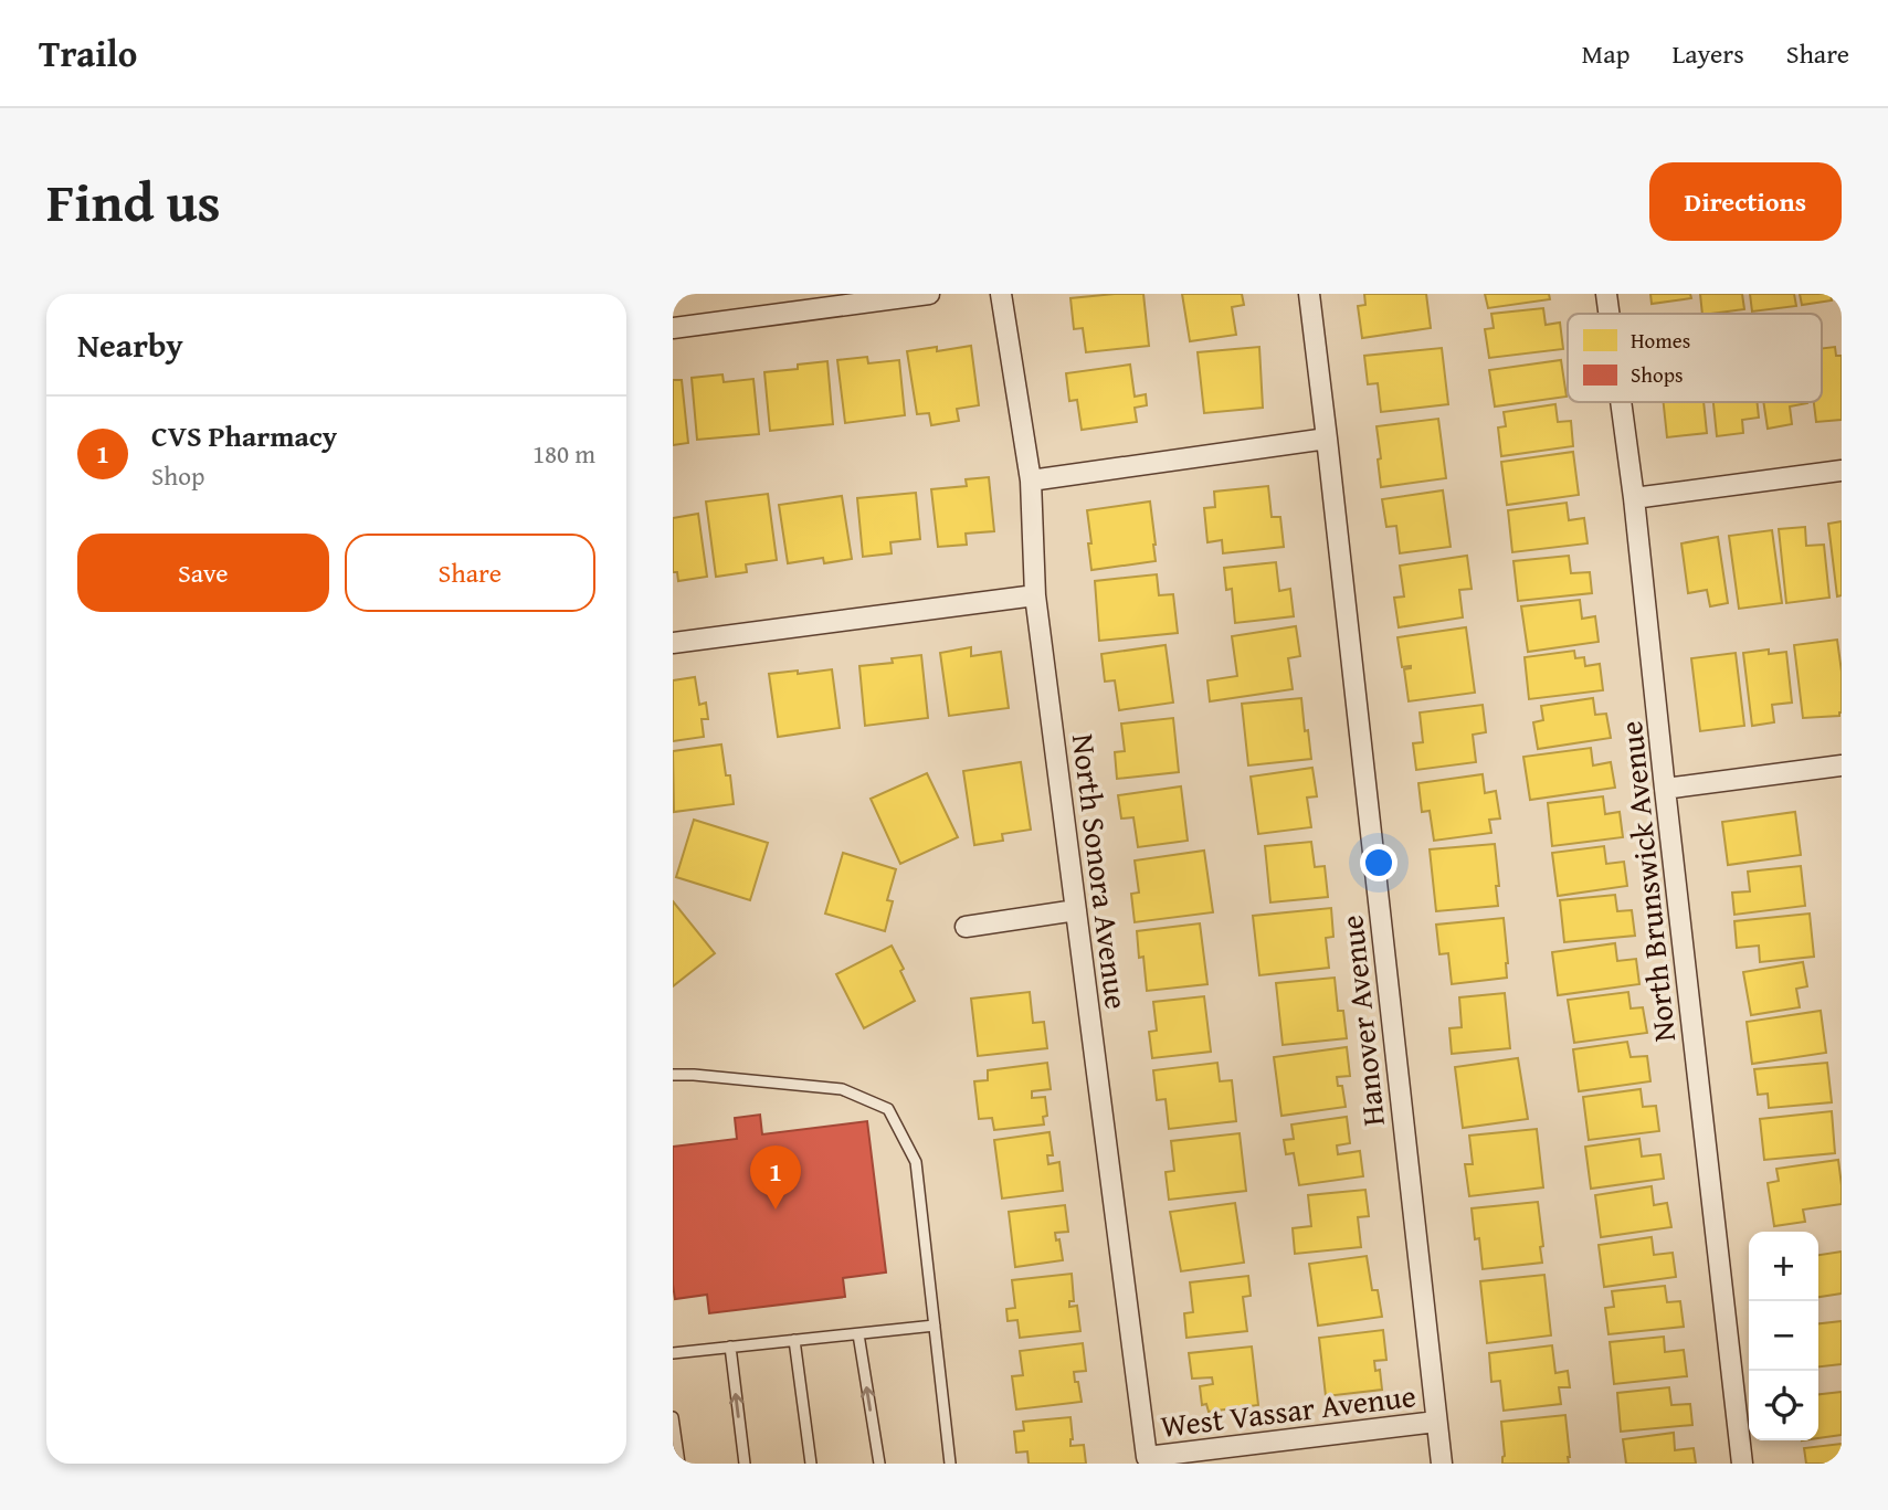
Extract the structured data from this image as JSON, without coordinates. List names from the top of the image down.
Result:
{
  "streets": {
    "street": [
      "North Sonora Avenue",
      "North Brunswick Avenue",
      "Hanover Avenue",
      "West Vassar Avenue"
    ]
  },
  "crossings": [
    ["North Sonora Avenue", "West Vassar Avenue"],
    ["Hanover Avenue", "West Vassar Avenue"]
  ],
  "legend": ["Homes", "Shops"],
  "page": {
    "header": "Trailo",
    "nav": ["Map", "Layers", "Share"],
    "title": "Find us",
    "buttons": [
      "Directions",
      ["Save", "Share"]
    ],
    "heading": "Nearby",
    "list": [
      {
        "mark": "1",
        "name": "CVS Pharmacy",
        "note": "Shop",
        "value": "180 m"
      }
    ],
    "pins": "1",
    "map_buttons": ["+", "−"]
  }
}
